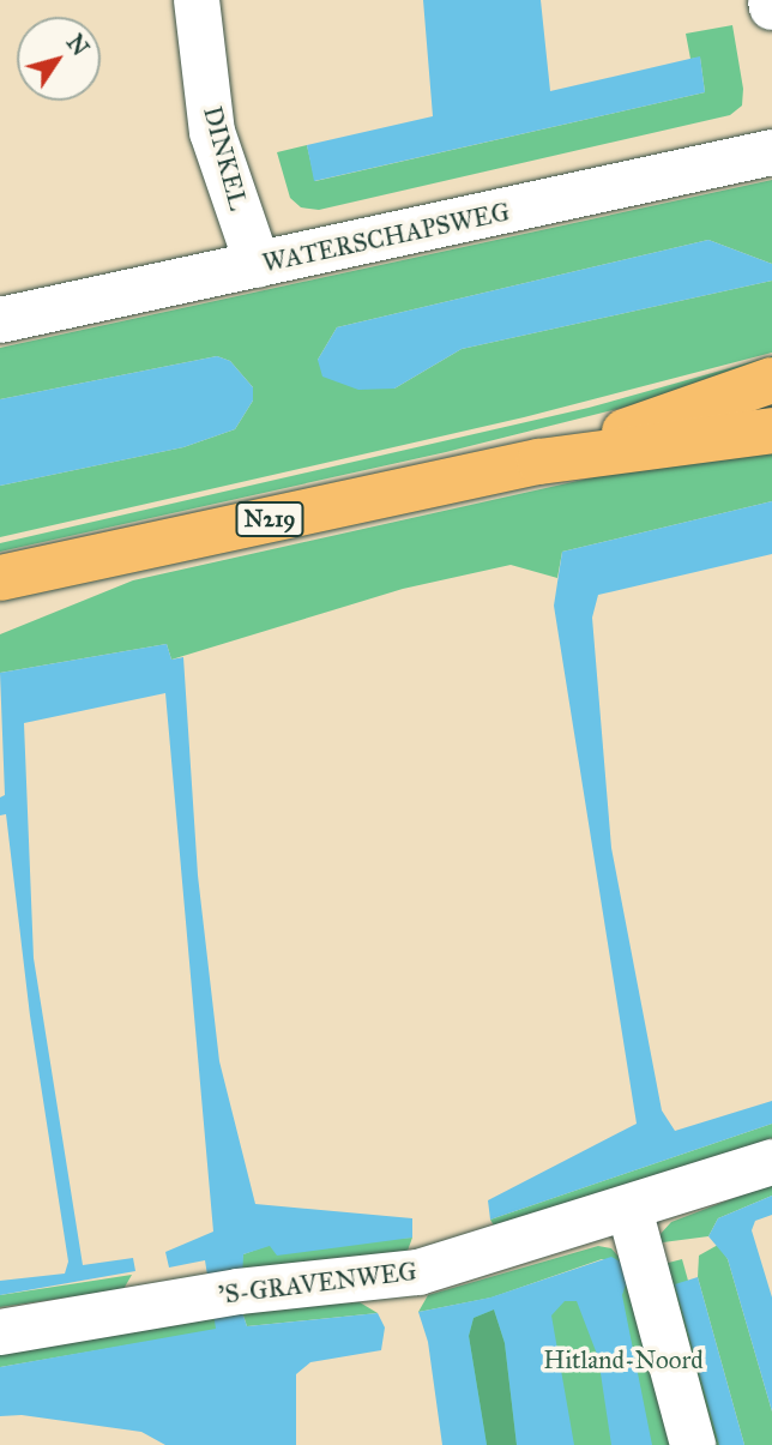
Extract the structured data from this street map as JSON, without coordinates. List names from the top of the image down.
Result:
{
  "streets": {
    "main road": ["N219"],
    "street": ["DINKEL", "WATERSCHAPSWEG", "'S-GRAVENWEG"]
  },
  "crossings": [
    ["DINKEL", "WATERSCHAPSWEG"]
  ],
  "parks": ["Hitland-Noord"],
  "north": "top right"
}
